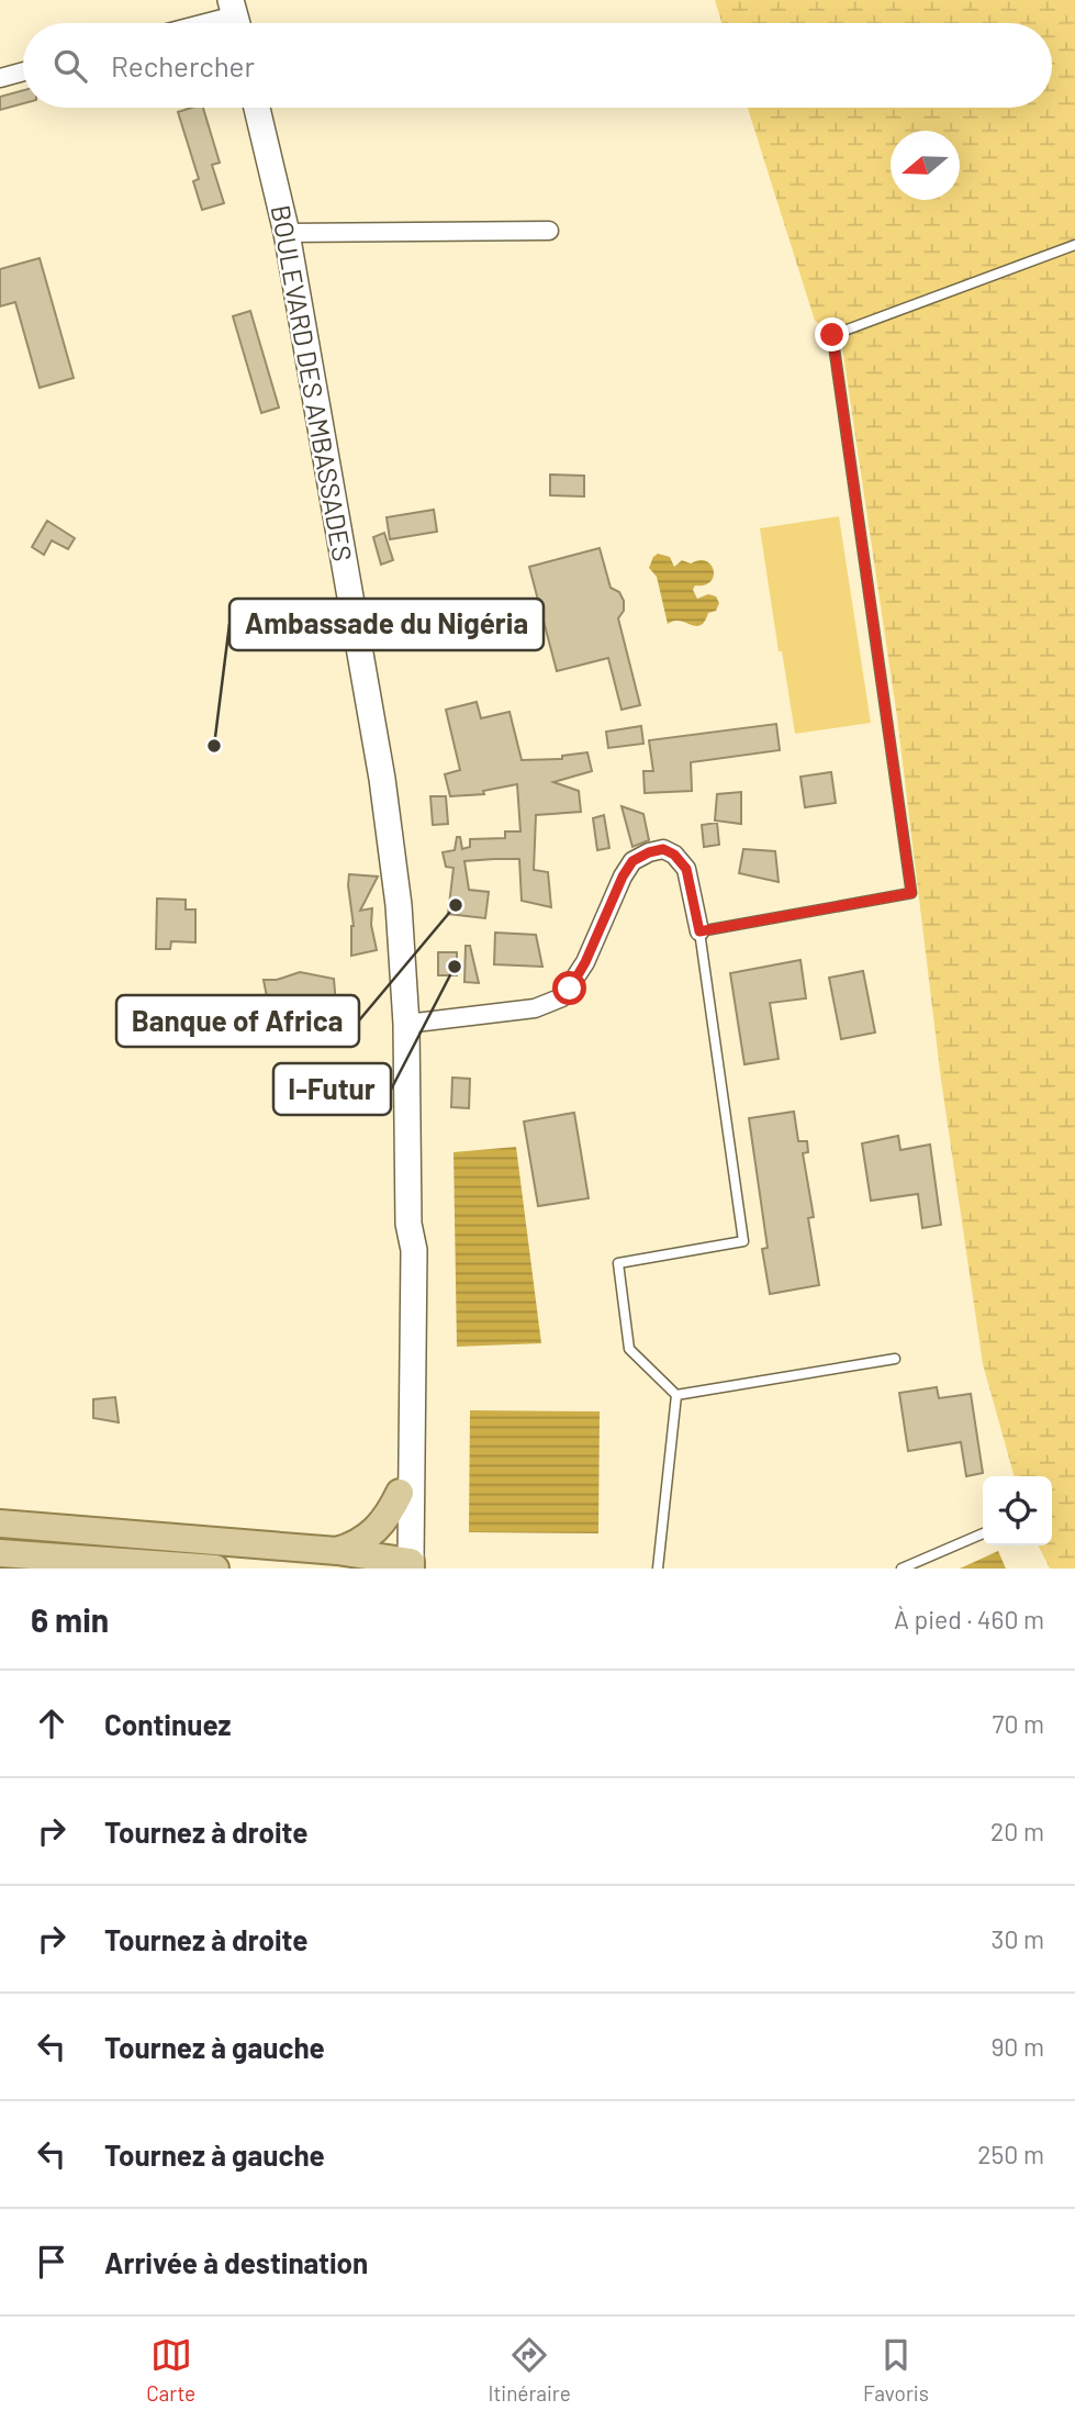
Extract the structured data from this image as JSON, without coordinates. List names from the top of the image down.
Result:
{
  "streets": {
    "main road": ["BOULEVARD DES AMBASSADES"]
  },
  "places": ["Ambassade du Nigéria", "Banque of Africa", "I-Futur"],
  "north": "left",
  "page": {
    "search": "Rechercher",
    "heading": ["6 min", "À pied · 460 m"],
    "list": [
      ["Continuez", "70 m"],
      ["Tournez à droite", "20 m"],
      ["Tournez à droite", "30 m"],
      ["Tournez à gauche", "90 m"],
      ["Tournez à gauche", "250 m"],
      "Arrivée à destination"
    ],
    "nav": ["Carte", "Itinéraire", "Favoris"]
  }
}
